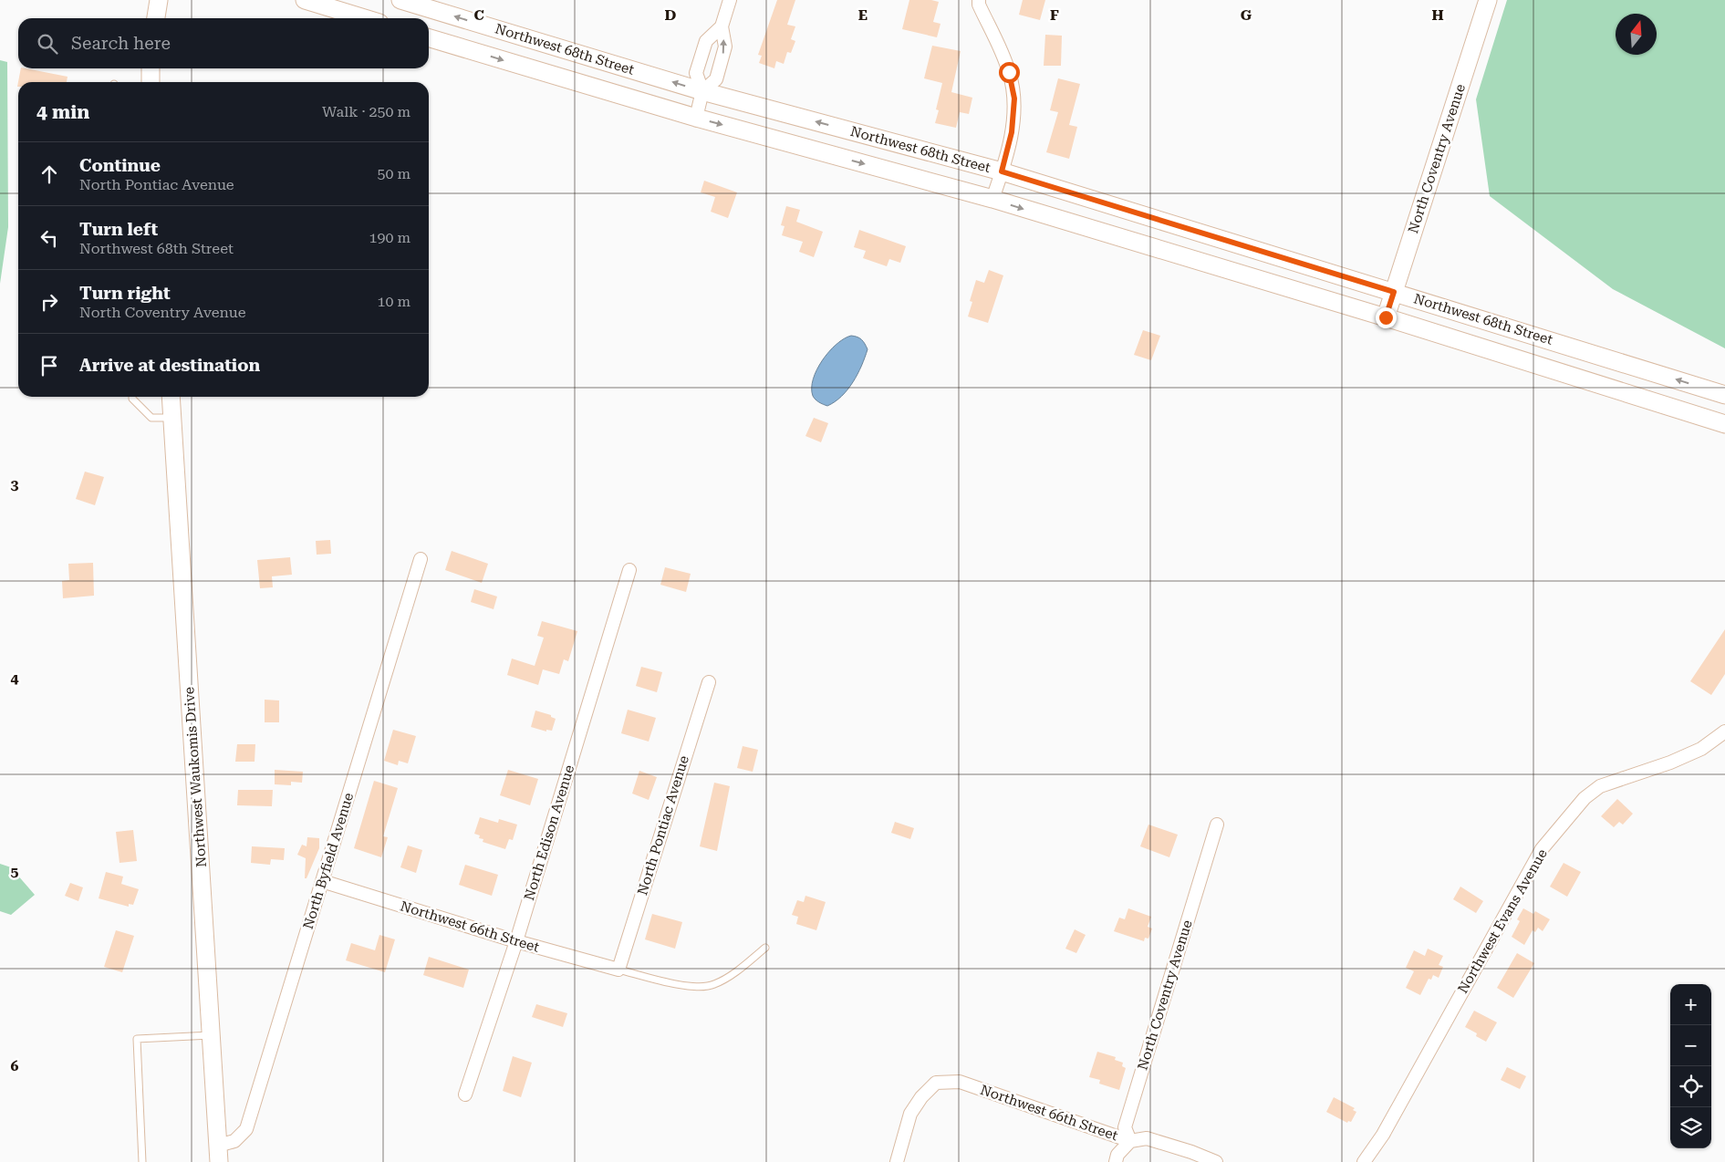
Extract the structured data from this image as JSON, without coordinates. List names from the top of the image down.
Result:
{
  "streets": {
    "main road": ["Northwest 68th Street", "North Coventry Avenue", "Northwest Waukomis Drive"],
    "street": [
      "North Pontiac Avenue",
      "North Edison Avenue",
      "North Byfield Avenue",
      "Northwest Evans Avenue",
      "Northwest 66th Street"
    ]
  },
  "crossings": [
    ["Northwest 68th Street", "North Coventry Avenue"],
    ["North Coventry Avenue", "Northwest 66th Street"],
    ["Northwest Waukomis Drive", "North Byfield Avenue"],
    ["North Pontiac Avenue", "Northwest 66th Street"],
    ["North Edison Avenue", "Northwest 66th Street"],
    ["North Byfield Avenue", "Northwest 66th Street"]
  ],
  "north": "top",
  "page": {
    "search": "Search here",
    "heading": ["4 min", "Walk · 250 m"],
    "list": [
      ["Continue", "North Pontiac Avenue", "50 m"],
      ["Turn left", "Northwest 68th Street", "190 m"],
      ["Turn right", "North Coventry Avenue", "10 m"],
      "Arrive at destination"
    ],
    "map_buttons": ["+", "−"]
  },
  "grid": {
    "columns": [
      "C",
      "D",
      "E",
      "F",
      "G",
      "H"
    ],
    "rows": [
      "3",
      "4",
      "5",
      "6"
    ]
  }
}
